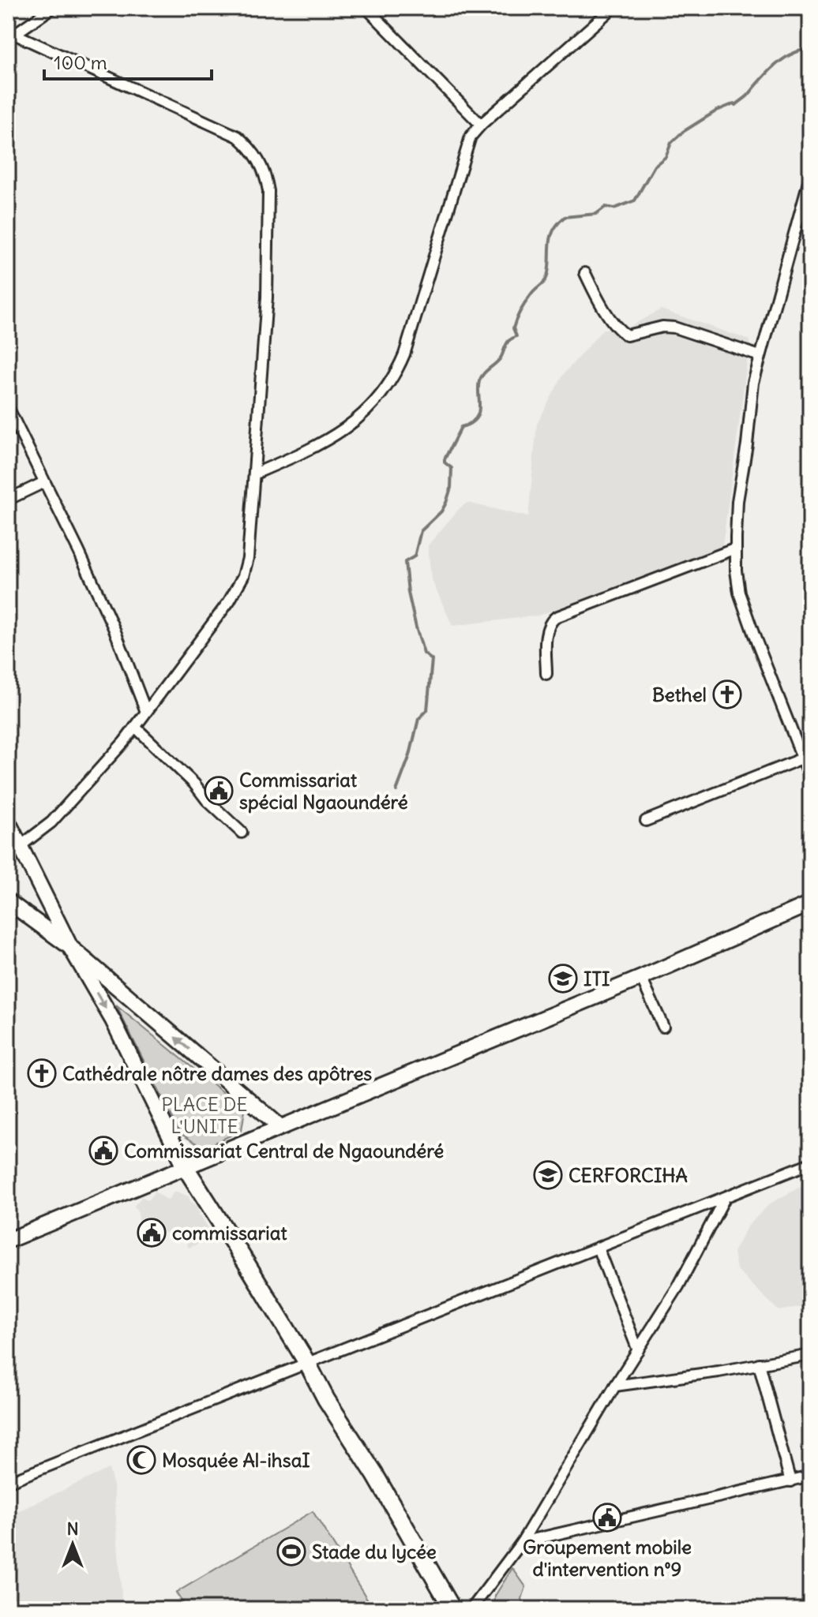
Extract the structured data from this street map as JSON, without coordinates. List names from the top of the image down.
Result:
{
  "parks": ["PLACE DE L'UNITE"],
  "places": {
    "church": ["Bethel", "Cathédrale nôtre dames des apôtres"],
    "public building": [
      "Commissariat spécial Ngaoundéré",
      "Commissariat Central de Ngaoundéré",
      "commissariat",
      "Groupement mobile d'intervention n°9"
    ],
    "school or university": ["ITI", "CERFORCIHA"],
    "mosque": ["Mosquée Al-ihsaI"],
    "sports": ["Stade du lycée"]
  },
  "scale_bar": "100 m",
  "north": "top"
}
